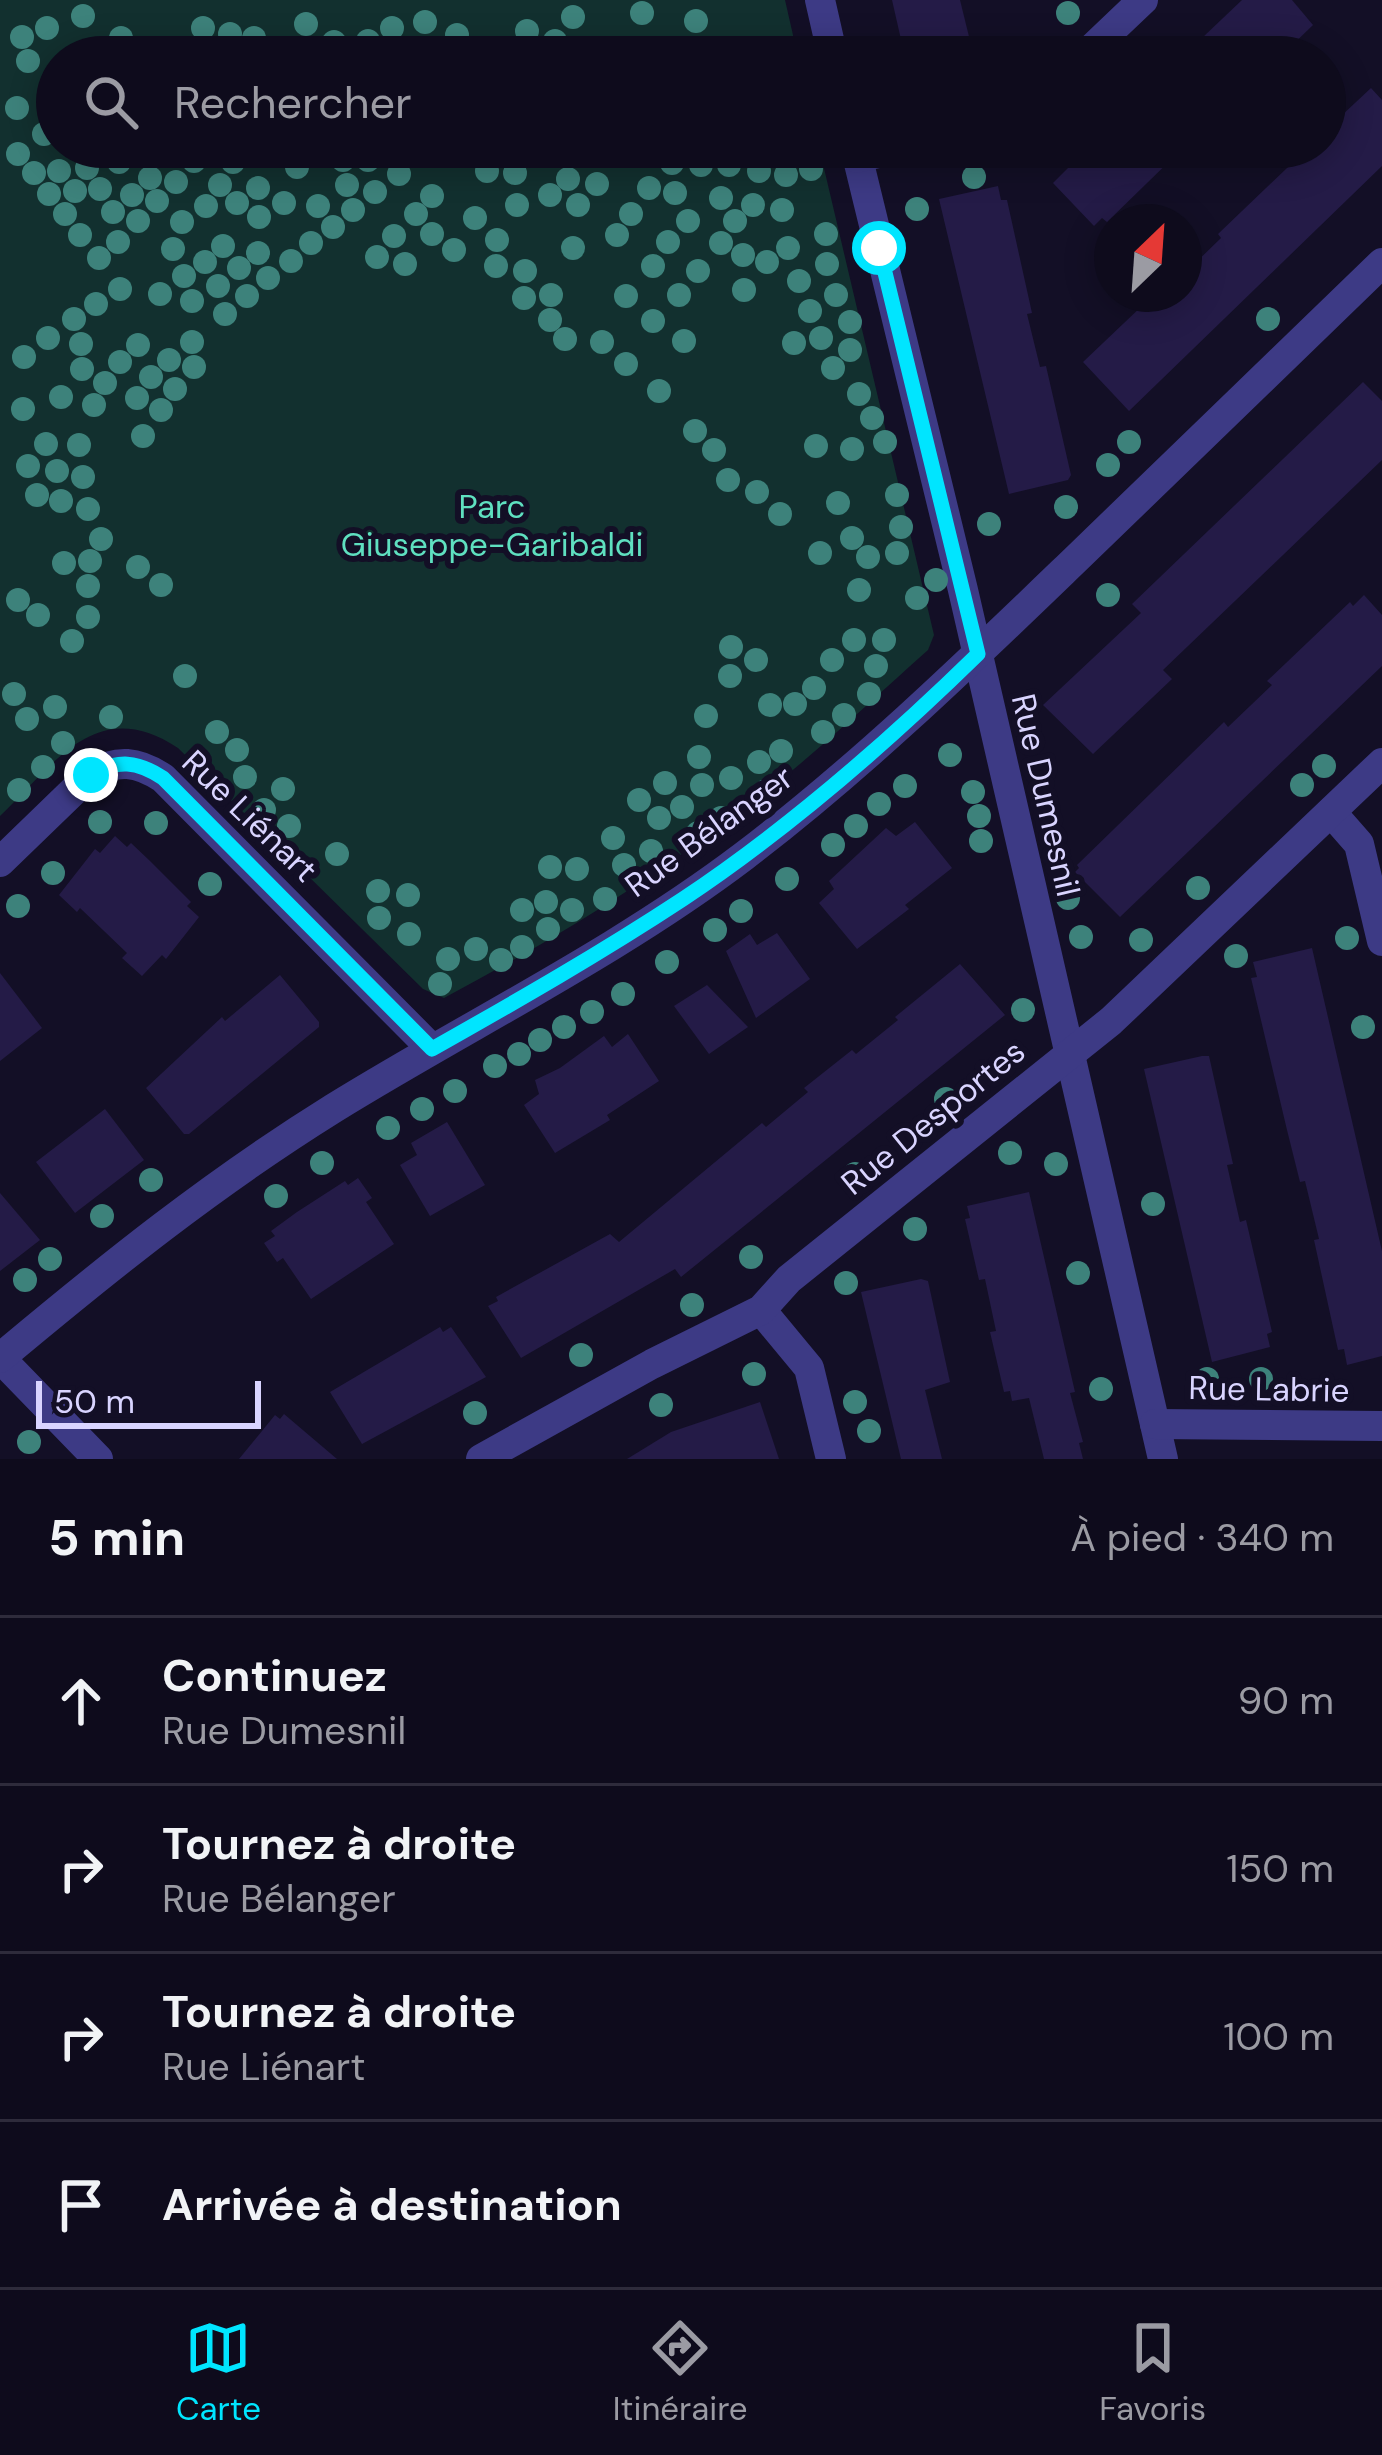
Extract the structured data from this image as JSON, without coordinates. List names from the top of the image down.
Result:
{
  "streets": {
    "street": [
      "Rue Dumesnil",
      "Rue Liénart",
      "Rue Bélanger",
      "Rue Desportes",
      "Rue Labrie"
    ]
  },
  "crossings": [
    ["Rue Dumesnil", "Rue Bélanger"],
    ["Rue Dumesnil", "Rue Desportes"],
    ["Rue Dumesnil", "Rue Labrie"],
    ["Rue Liénart", "Rue Bélanger"]
  ],
  "parks": ["Parc Giuseppe-Garibaldi"],
  "scale_bar": "50 m",
  "north": "top right",
  "page": {
    "search": "Rechercher",
    "scale": "50 m",
    "heading": ["5 min", "À pied · 340 m"],
    "list": [
      ["Continuez", "Rue Dumesnil", "90 m"],
      ["Tournez à droite", "Rue Bélanger", "150 m"],
      ["Tournez à droite", "Rue Liénart", "100 m"],
      "Arrivée à destination"
    ],
    "nav": ["Carte", "Itinéraire", "Favoris"]
  }
}
